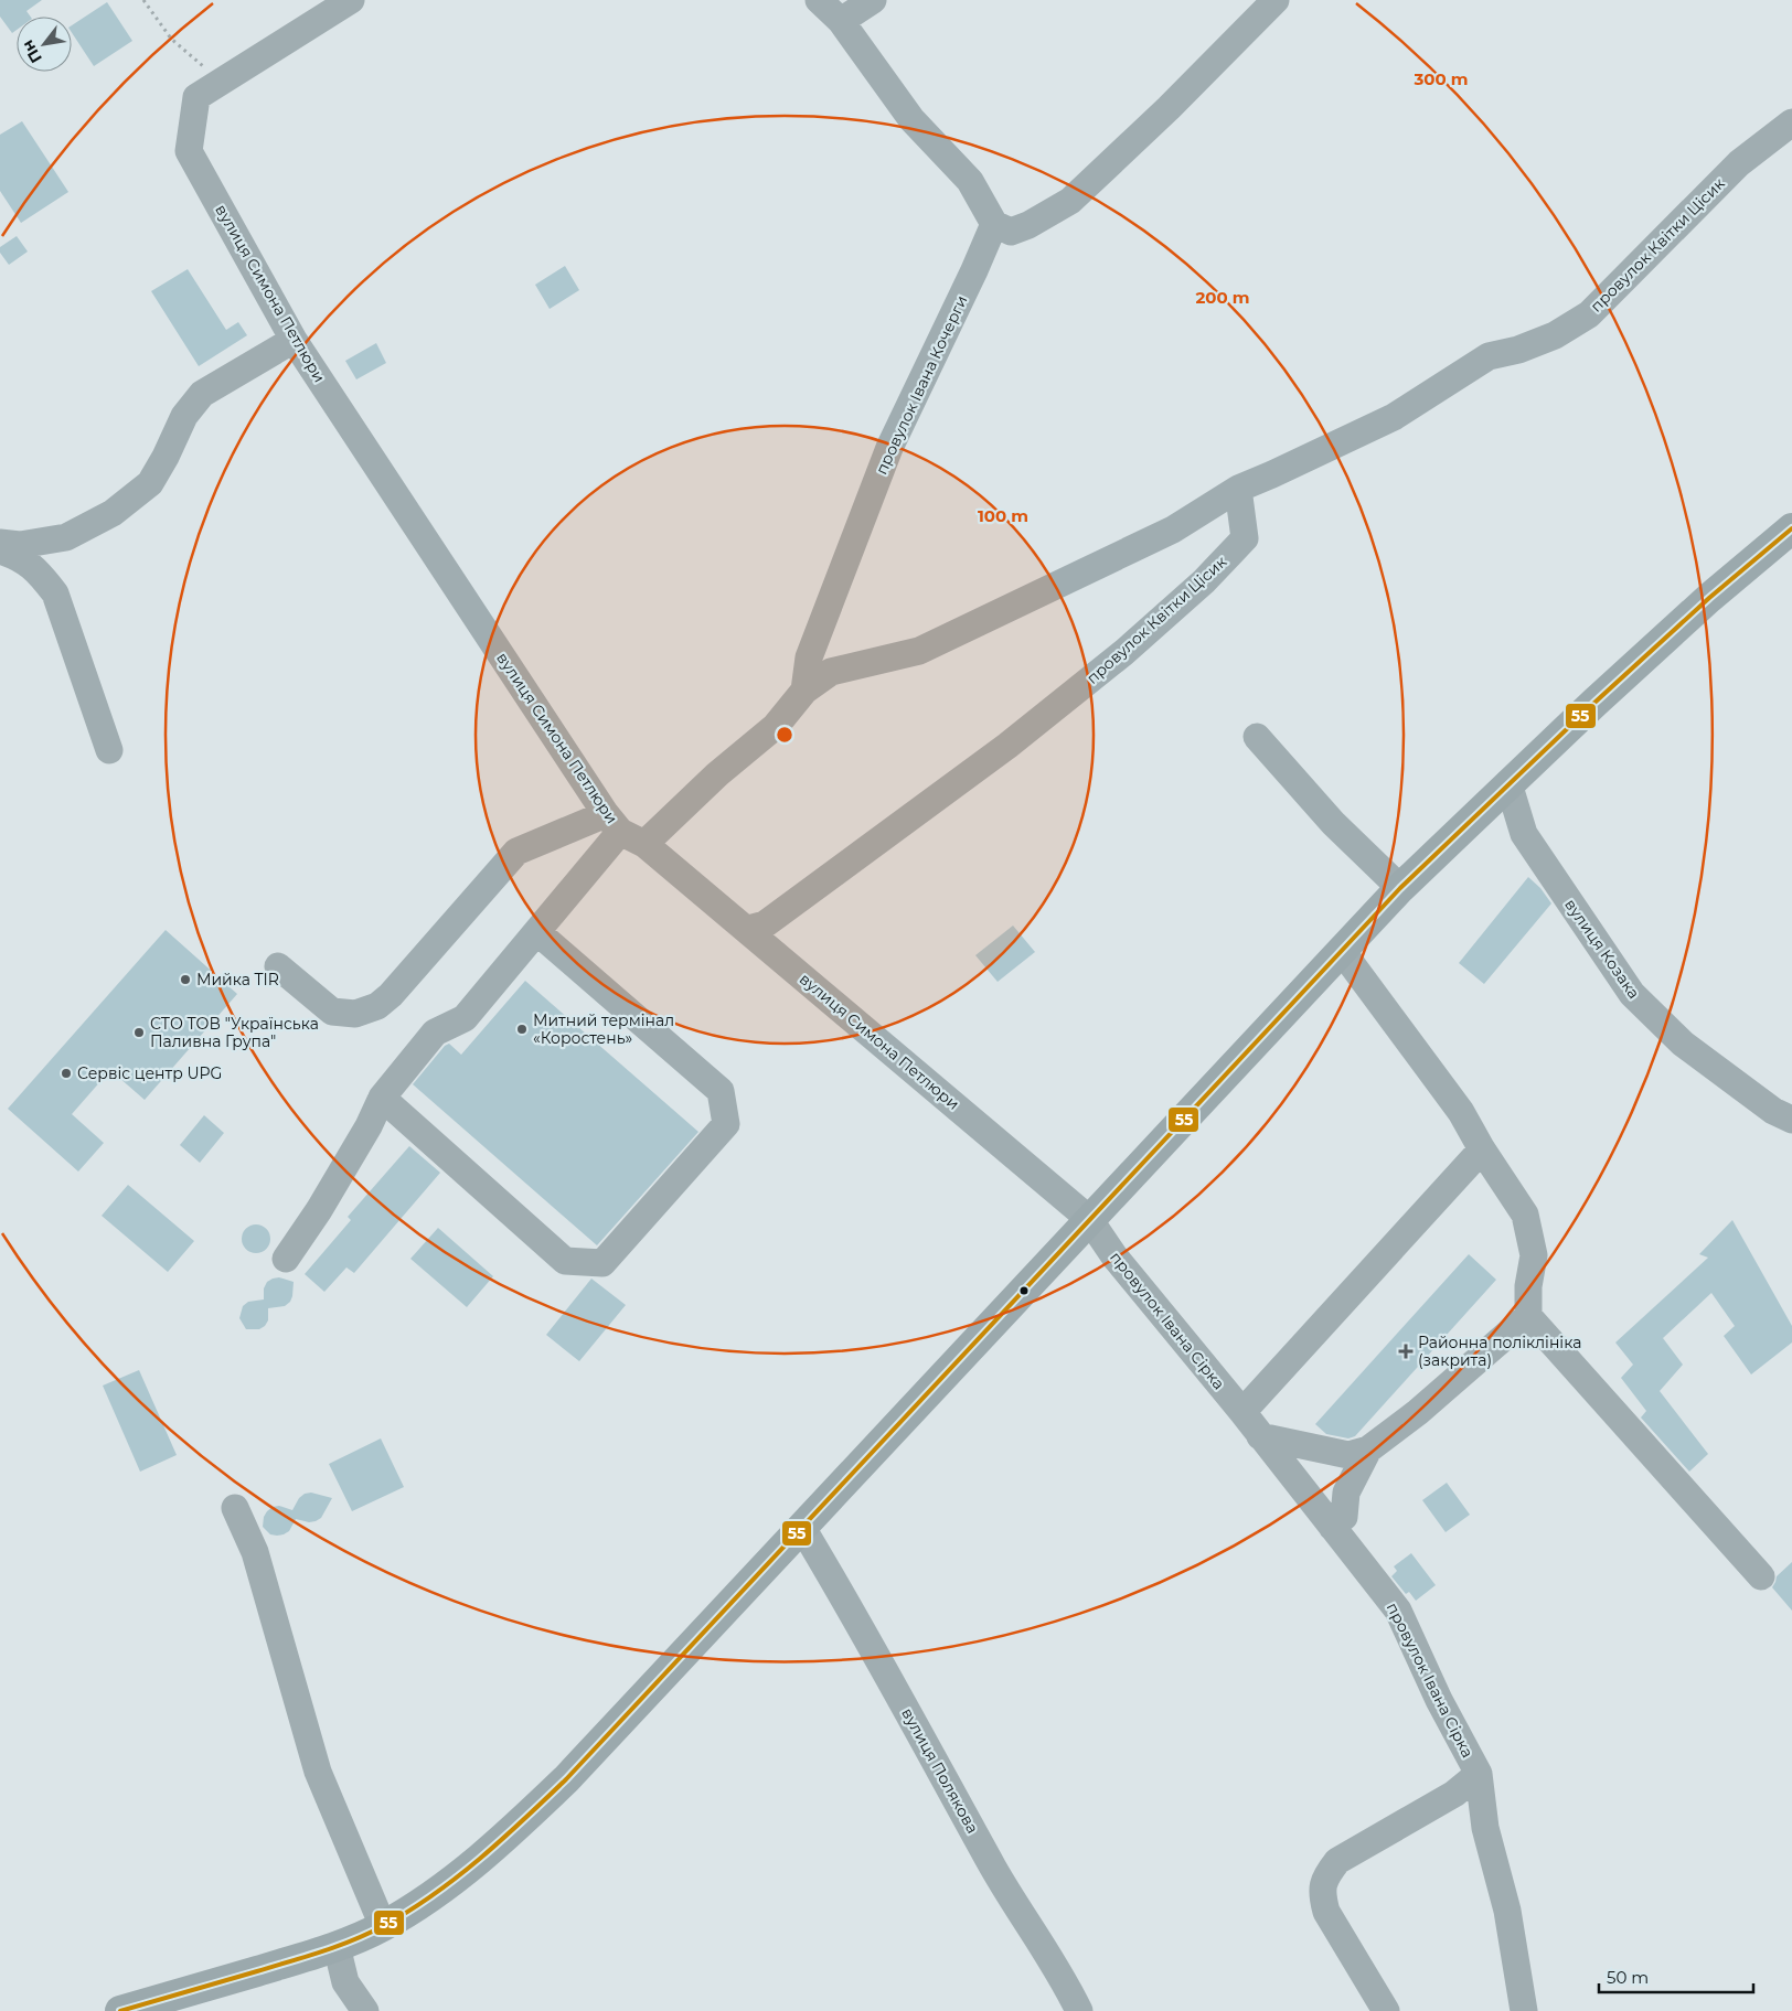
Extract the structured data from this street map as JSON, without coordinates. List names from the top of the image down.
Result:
{
  "streets": {
    "street": [
      "провулок Квітки Цісик",
      "вулиця Симона Петлюри",
      "провулок Івана Кочерги",
      "вулиця Козака",
      "провулок Івана Сірка",
      "вулиця Полякова"
    ]
  },
  "crossings": [
    ["провулок Квітки Цісик", "вулиця Симона Петлюри"],
    ["вулиця Симона Петлюри", "провулок Івана Сірка"]
  ],
  "places": {
    "other": [
      "Мийка TIR",
      "Митний термінал «Коростень»",
      "СТО ТОВ \"Українська Паливна Група\"",
      "Сервіс центр UPG"
    ],
    "health": ["Районна поліклініка (закрита)"]
  },
  "lines": ["transit line 55"],
  "scale_bar": "50 m",
  "north": "bottom left",
  "rings": ["300 m", "200 m", "100 m"]
}
